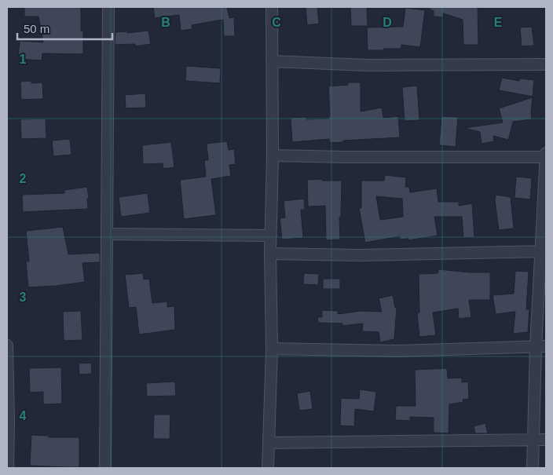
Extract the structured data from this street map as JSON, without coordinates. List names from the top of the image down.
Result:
{
  "scale_bar": "50 m",
  "grid": {
    "columns": [
      "B",
      "C",
      "D",
      "E"
    ],
    "rows": [
      "1",
      "2",
      "3",
      "4"
    ]
  }
}
